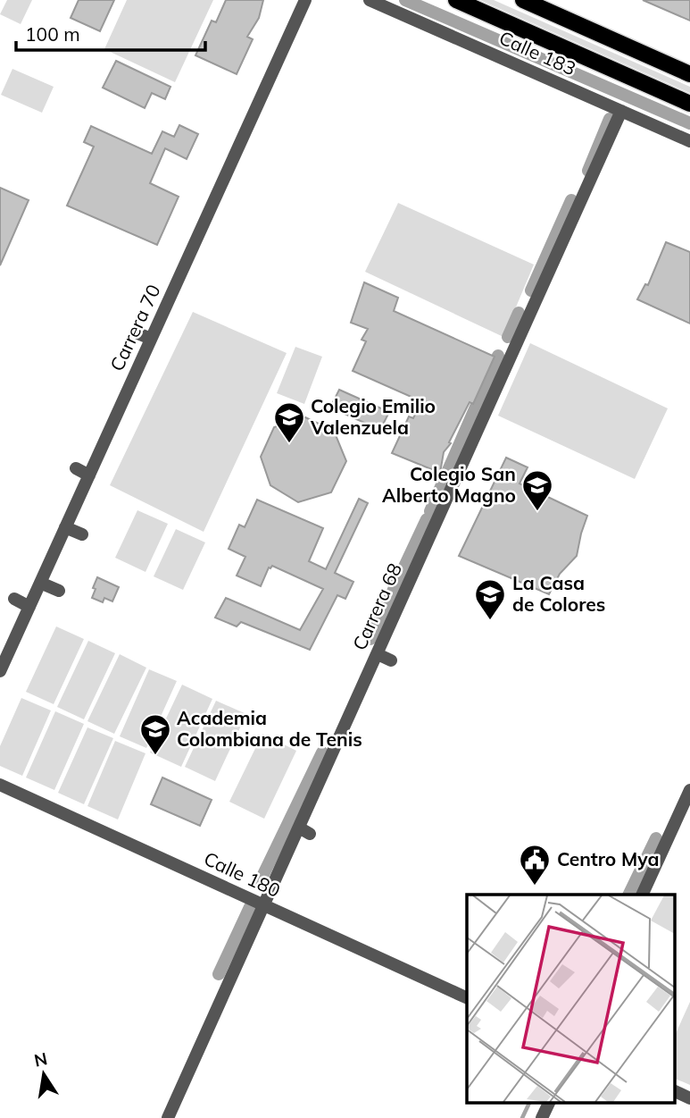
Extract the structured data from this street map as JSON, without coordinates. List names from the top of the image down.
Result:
{
  "streets": {
    "street": [
      "Calle 183",
      "Carrera 70",
      "Carrera 68",
      "Calle 180"
    ]
  },
  "crossings": [
    ["Calle 183", "Carrera 68"],
    ["Carrera 68", "Calle 180"]
  ],
  "places": {
    "school or university": [
      "Colegio Emilio Valenzuela",
      "Colegio San Alberto Magno",
      "La Casa de Colores",
      "Academia Colombiana de Tenis"
    ],
    "public building": ["Centro Mya"]
  },
  "scale_bar": "100 m",
  "north": "top"
}
